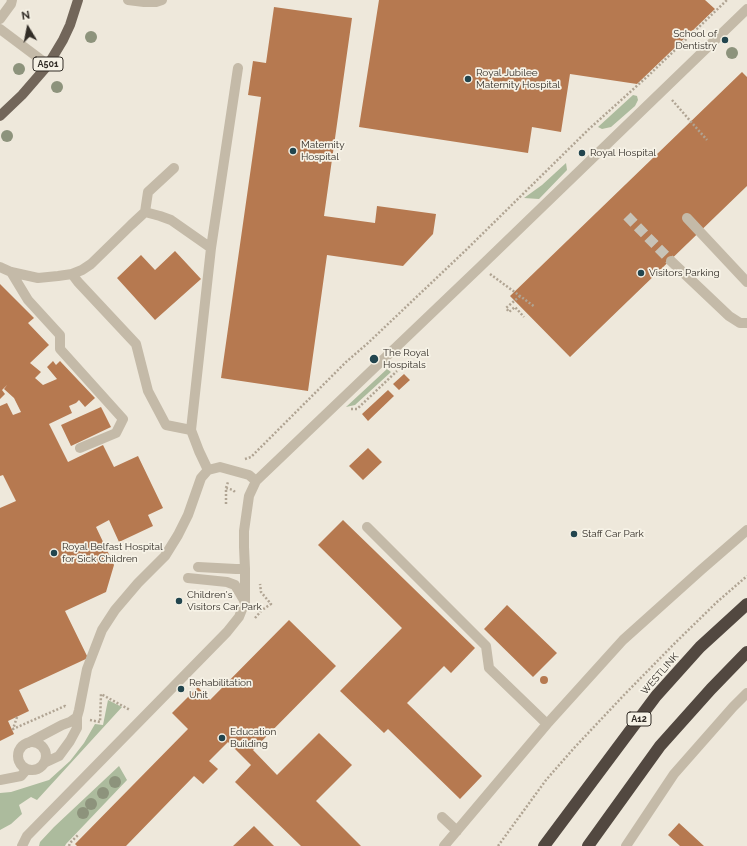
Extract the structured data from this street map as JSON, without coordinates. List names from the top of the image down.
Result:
{
  "streets": {
    "highway": ["WESTLINK", "A12"],
    "main road": ["A501"]
  },
  "places": [
    "School of Dentistry",
    "Royal Jubilee Maternity Hospital",
    "Maternity Hospital",
    "Royal Hospital",
    "Visitors Parking",
    "The Royal Hospitals",
    "Staff Car Park",
    "Royal Belfast Hospital for Sick Children",
    "Children's Visitors Car Park",
    "Rehabilitation Unit",
    "Education Building"
  ],
  "north": "top"
}
